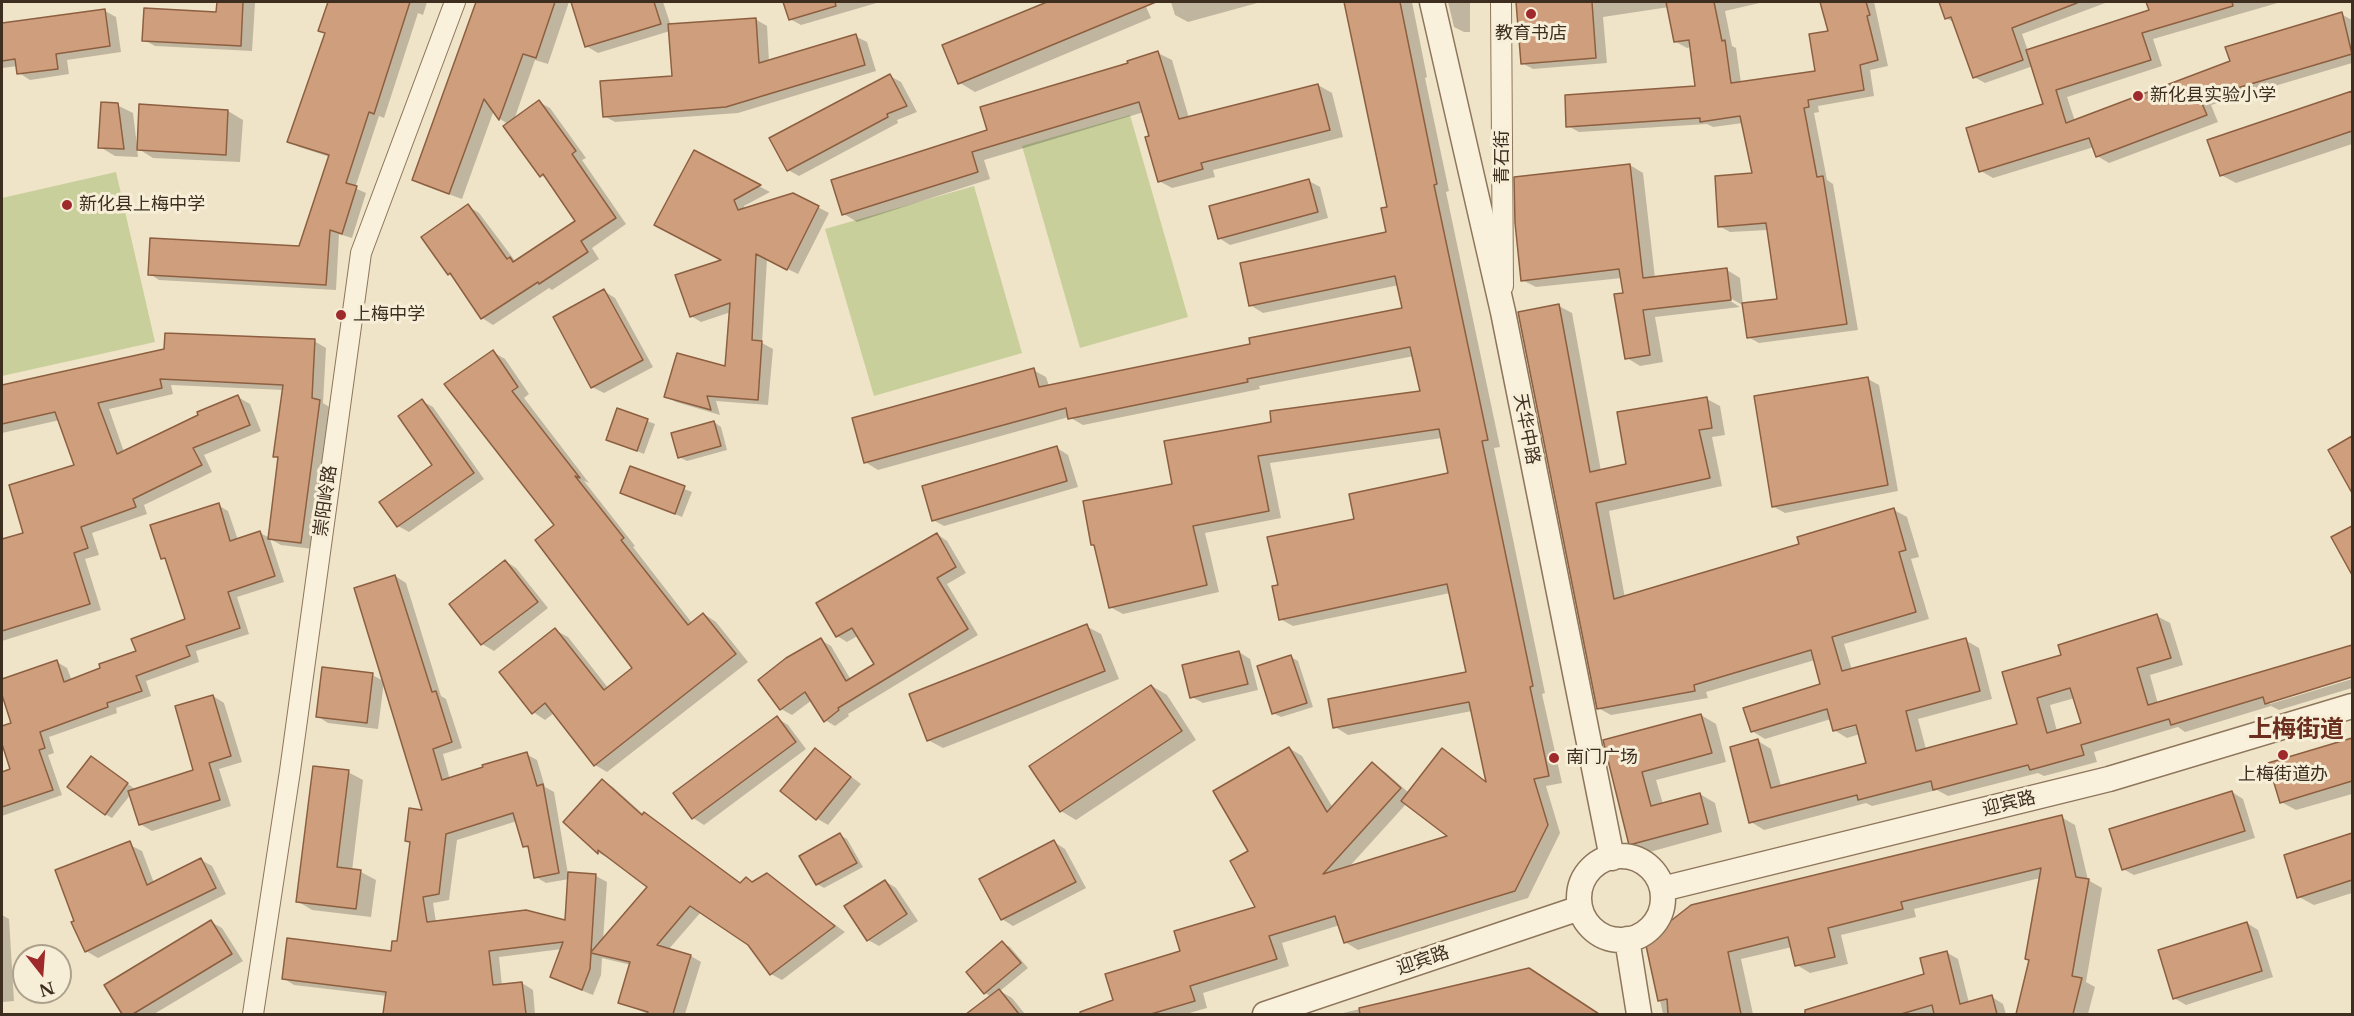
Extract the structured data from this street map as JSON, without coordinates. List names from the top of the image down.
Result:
{
  "streets": {
    "street": [
      "青石街",
      "天华中路",
      "崇阳岭路",
      "迎宾路"
    ]
  },
  "crossings": [
    ["青石街", "天华中路"],
    ["天华中路", "迎宾路"]
  ],
  "districts": ["上梅街道"],
  "places": [
    "教育书店",
    "新化县实验小学",
    "新化县上梅中学",
    "上梅中学",
    "上梅街道办",
    "南门广场"
  ],
  "north": "bottom"
}
